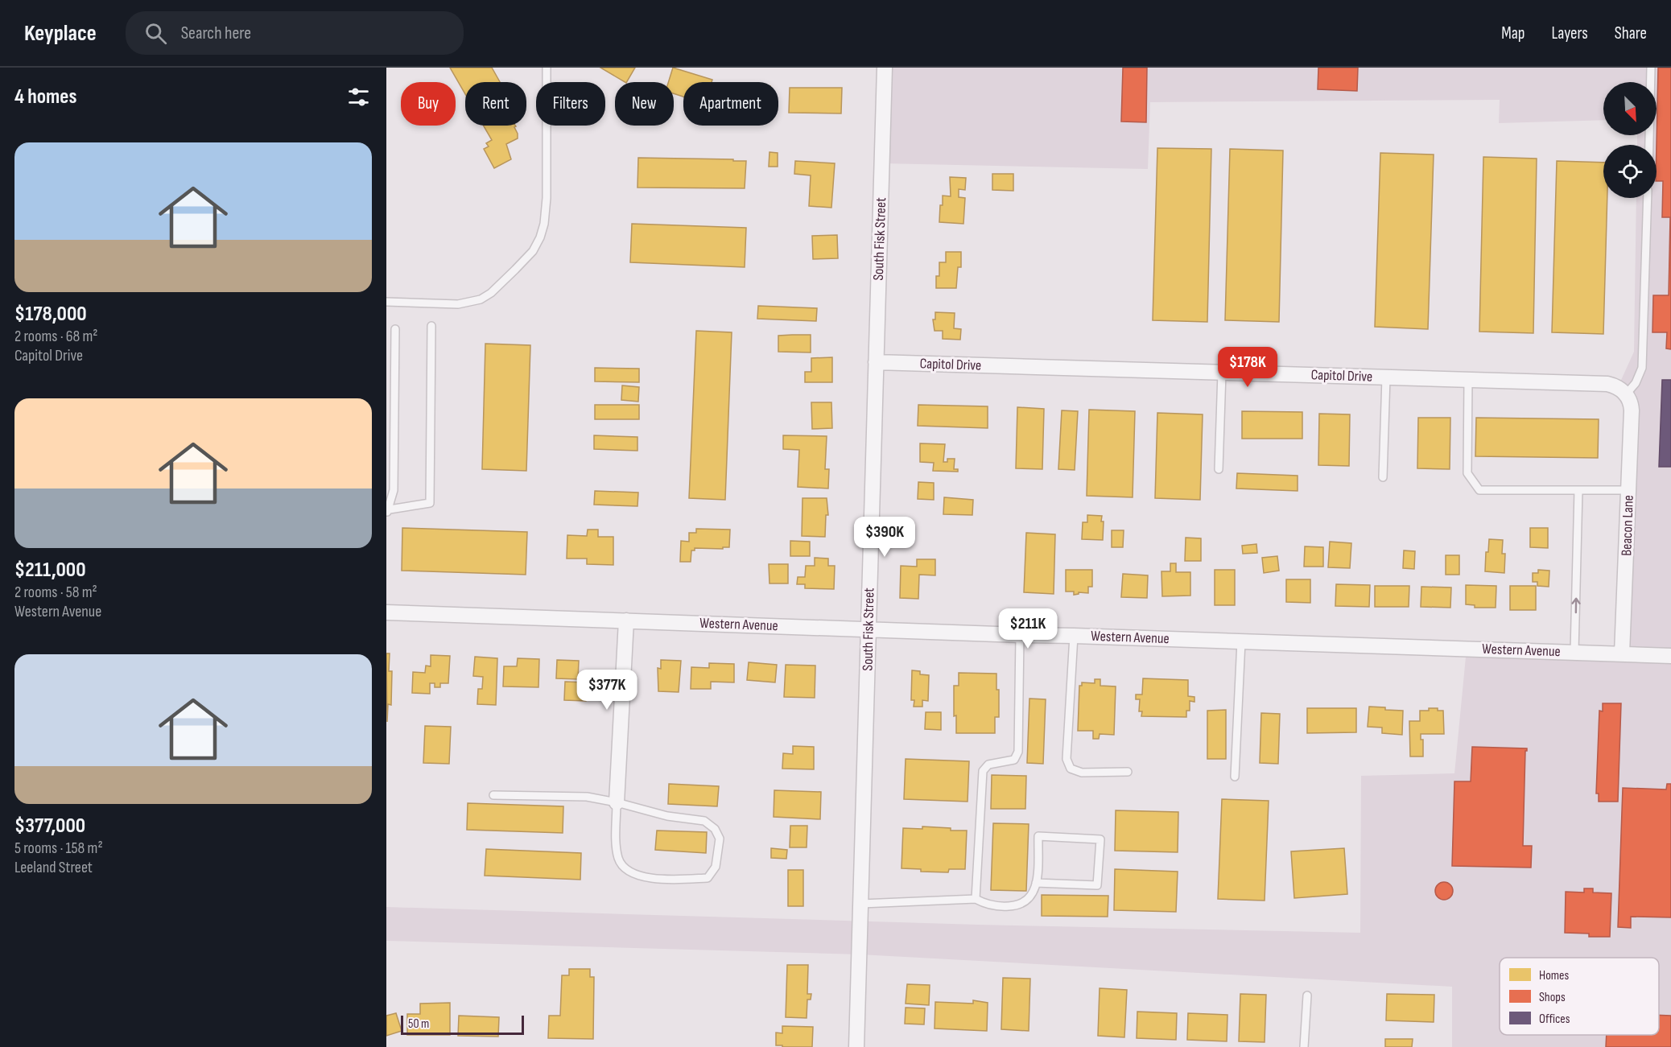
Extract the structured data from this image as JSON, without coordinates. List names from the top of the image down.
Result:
{
  "streets": {
    "street": [
      "South Fisk Street",
      "Capitol Drive",
      "Beacon Lane",
      "Western Avenue"
    ]
  },
  "crossings": [
    ["South Fisk Street", "Capitol Drive"],
    ["South Fisk Street", "Western Avenue"],
    ["Capitol Drive", "Beacon Lane"],
    ["Beacon Lane", "Western Avenue"]
  ],
  "legend": ["Homes", "Shops", "Offices"],
  "scale_bar": "50 m",
  "north": "bottom right",
  "page": {
    "header": "Keyplace",
    "search": "Search here",
    "nav": ["Map", "Layers", "Share"],
    "heading": "4 homes",
    "chip": [
      "Buy",
      "Rent",
      "Filters",
      "New",
      "Apartment"
    ],
    "list": [
      {
        "name": "$178,000",
        "note": "2 rooms · 68 m² · Capitol Drive"
      },
      {
        "name": "$211,000",
        "note": "2 rooms · 58 m² · Western Avenue"
      },
      {
        "name": "$377,000",
        "note": "5 rooms · 158 m² · Leeland Street"
      }
    ],
    "price": [
      "$178K",
      "$390K",
      "$211K",
      "$377K"
    ],
    "scale": "50 m"
  }
}
